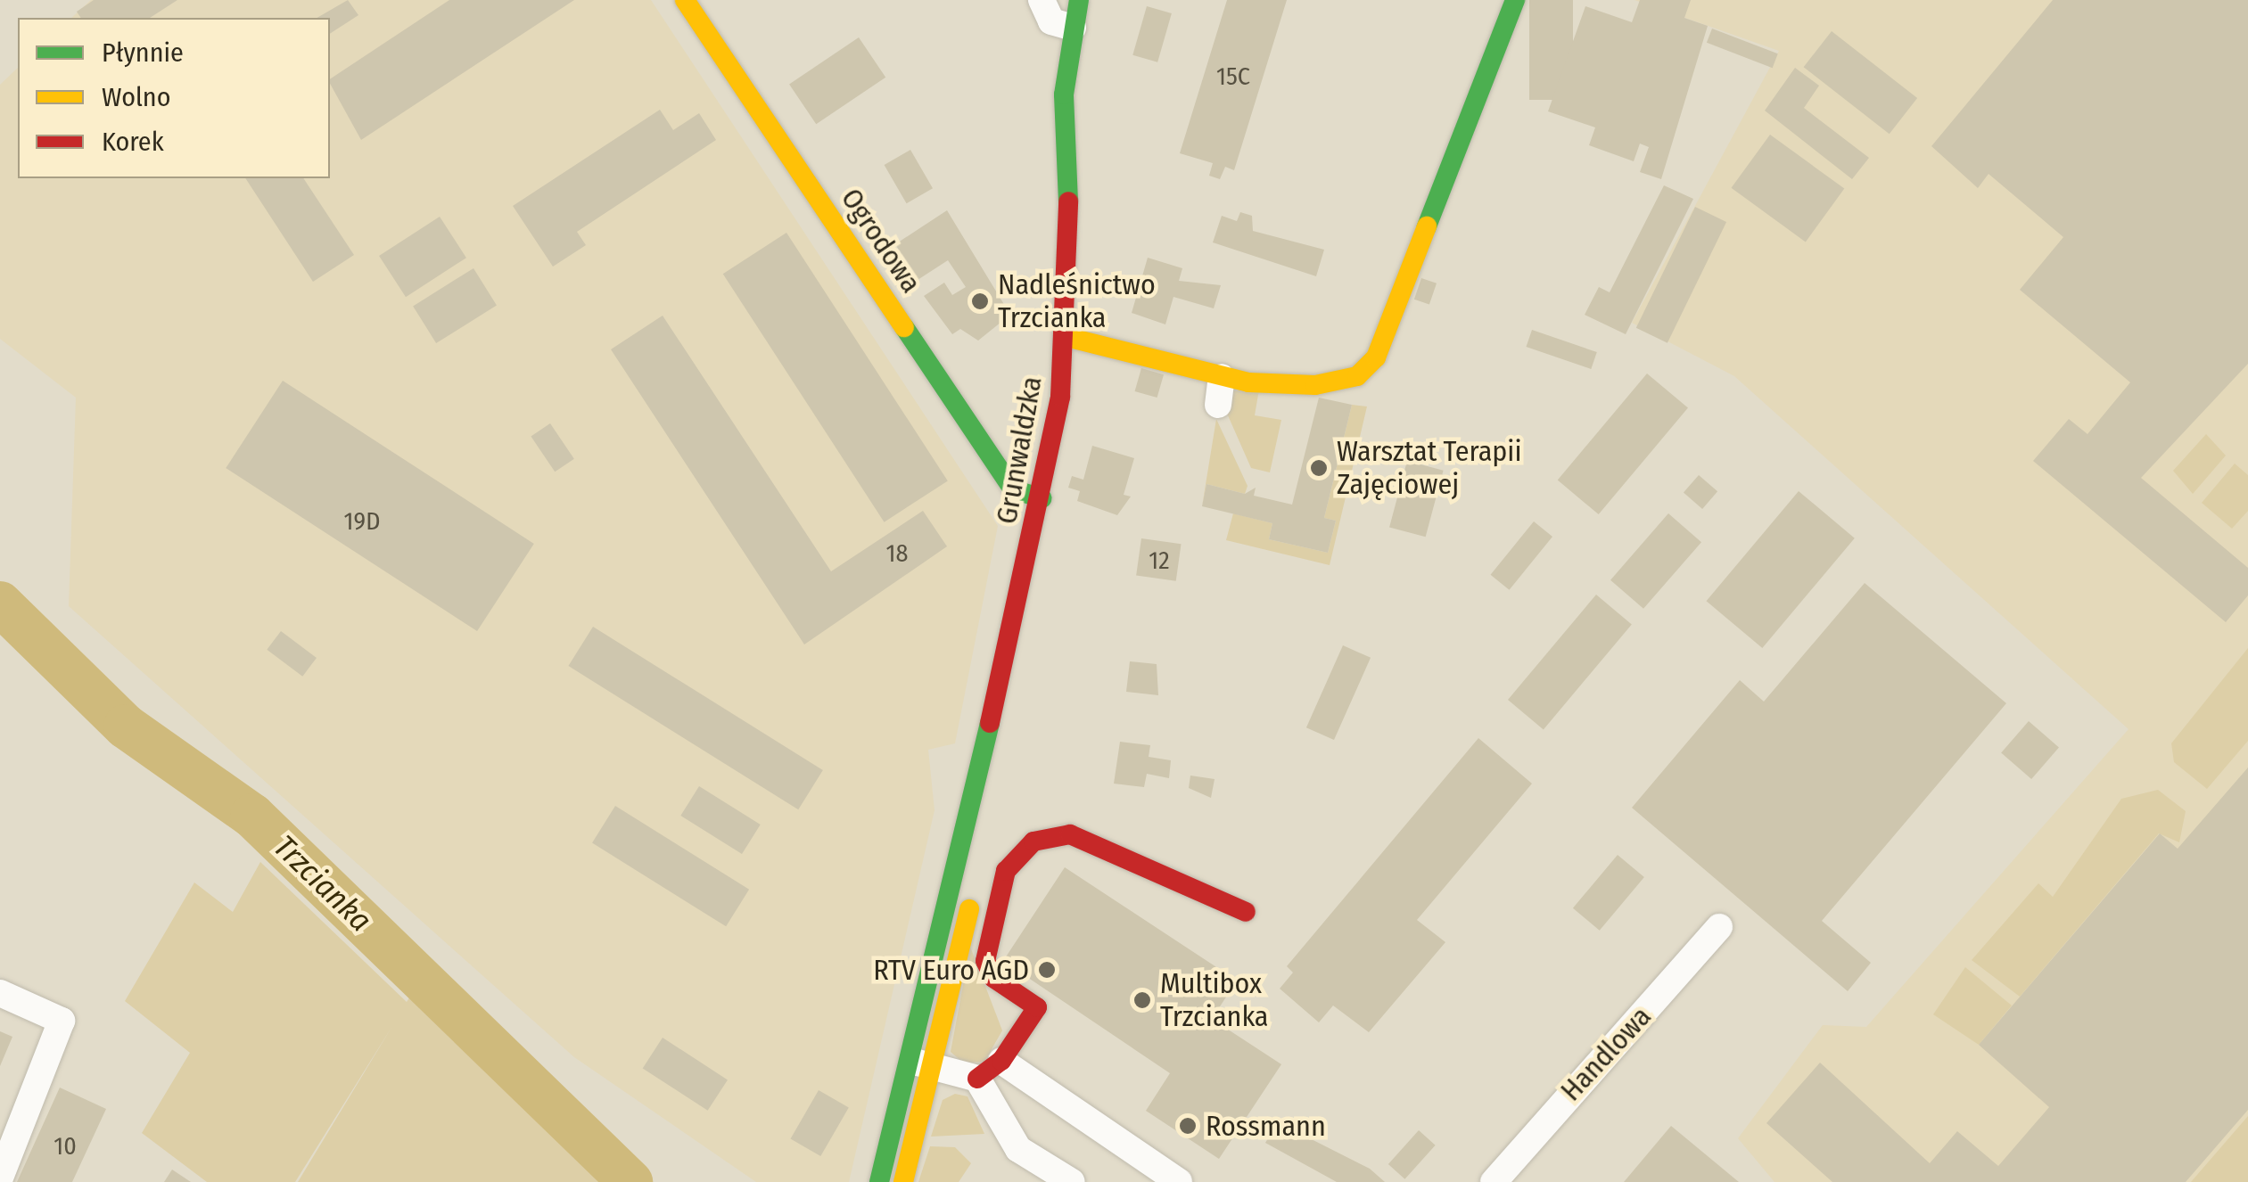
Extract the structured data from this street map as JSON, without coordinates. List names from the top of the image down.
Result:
{
  "streets": {
    "street": ["Ogrodowa", "Grunwaldzka", "Handlowa"]
  },
  "crossings": [
    ["Ogrodowa", "Grunwaldzka"]
  ],
  "water": ["Trzcianka"],
  "places": [
    "Nadleśnictwo Trzcianka",
    "Warsztat Terapii Zajęciowej",
    "RTV Euro AGD",
    "Multibox Trzcianka",
    "Rossmann"
  ],
  "house_numbers": [
    "15C",
    "19D",
    "18",
    "12",
    "10"
  ],
  "legend": ["Płynnie", "Wolno", "Korek"]
}
